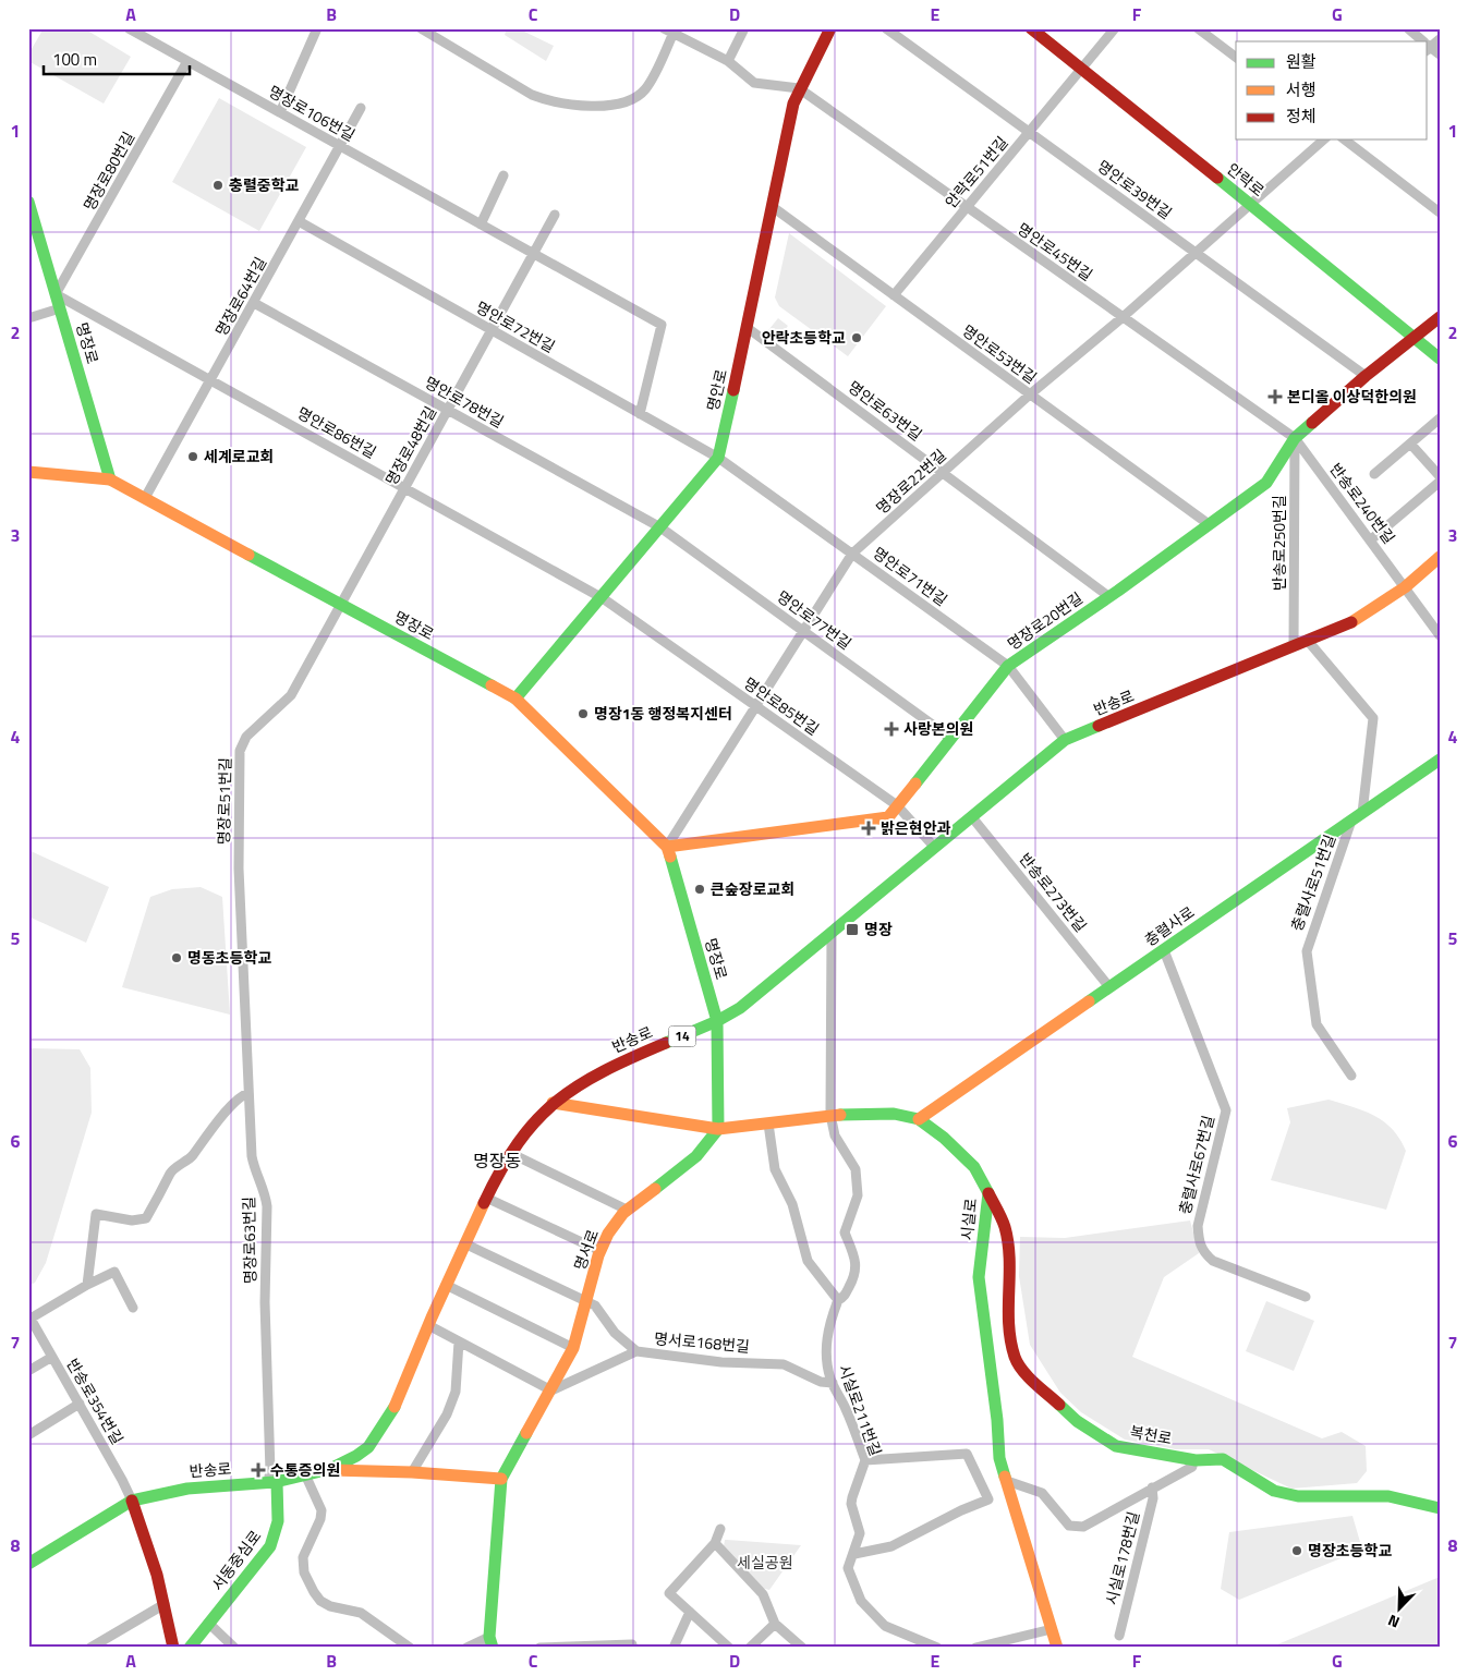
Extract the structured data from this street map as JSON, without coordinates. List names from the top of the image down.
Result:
{
  "streets": {
    "main road": [
      "안락로",
      "명장로",
      "명안로",
      "명장로20번길",
      "반송로",
      "충렬사로",
      "14",
      "시실로",
      "명서로",
      "복천로",
      "서동중심로"
    ],
    "street": [
      "명장로106번길",
      "명장로80번길",
      "안락로51번길",
      "명안로39번길",
      "명안로45번길",
      "명장로64번길",
      "명안로72번길",
      "명안로53번길",
      "명안로78번길",
      "명안로63번길",
      "명안로86번길",
      "명장로48번길",
      "명장로22번길",
      "반송로240번길",
      "반송로250번길",
      "명안로71번길",
      "명안로77번길",
      "명안로85번길",
      "명장로51번길",
      "충렬사로51번길",
      "반송로273번길",
      "충렬사로67번길",
      "명장로63번길",
      "명서로168번길",
      "반송로354번길",
      "시실로211번길",
      "시실로178번길"
    ]
  },
  "crossings": [
    ["명장로106번길", "명장로80번길"],
    ["명장로106번길", "명장로64번길"],
    ["명장로106번길", "명안로72번길"],
    ["명장로106번길", "명장로48번길"],
    ["명장로80번길", "명장로"],
    ["명장로80번길", "명안로86번길"],
    ["안락로51번길", "안락로"],
    ["안락로51번길", "명안로39번길"],
    ["안락로51번길", "명안로45번길"],
    ["안락로51번길", "명안로53번길"],
    ["안락로", "명장로22번길"],
    ["안락로", "명장로20번길"],
    ["명안로39번길", "명장로22번길"],
    ["명안로39번길", "명장로20번길"],
    ["명안로45번길", "명안로"],
    ["명안로45번길", "명장로22번길"],
    ["명안로45번길", "반송로240번길"],
    ["명안로45번길", "반송로250번길"],
    ["명안로45번길", "명장로20번길"],
    ["명장로64번길", "명안로72번길"],
    ["명장로64번길", "명장로"],
    ["명장로64번길", "명안로78번길"],
    ["명장로64번길", "명안로86번길"],
    ["명안로72번길", "명안로"],
    ["명안로72번길", "명장로48번길"],
    ["명안로72번길", "명안로71번길"],
    ["명장로", "명안로"],
    ["명장로", "명안로86번길"],
    ["명장로", "명장로48번길"],
    ["명장로", "명장로22번길"],
    ["명장로", "명장로20번길"],
    ["명장로", "반송로"],
    ["명장로", "명장로51번길"],
    ["명장로", "시실로"],
    ["명장로", "명서로"],
    ["명안로53번길", "명안로"],
    ["명안로53번길", "명장로22번길"],
    ["명안로53번길", "명장로20번길"],
    ["명안로", "명안로78번길"],
    ["명안로", "명안로63번길"],
    ["명안로", "명안로86번길"],
    ["명안로", "명안로71번길"],
    ["명안로", "명안로77번길"],
    ["명안로", "명안로85번길"],
    ["명안로78번길", "명장로48번길"],
    ["명안로78번길", "명안로77번길"],
    ["명안로63번길", "명장로22번길"],
    ["명안로63번길", "명장로20번길"],
    ["명안로86번길", "명장로48번길"],
    ["명안로86번길", "명안로85번길"],
    ["명장로48번길", "명장로51번길"],
    ["명장로22번길", "명안로71번길"],
    ["명장로22번길", "명안로77번길"],
    ["명장로22번길", "명장로20번길"],
    ["명장로22번길", "명안로85번길"],
    ["반송로240번길", "반송로250번길"],
    ["반송로240번길", "명장로20번길"],
    ["반송로240번길", "반송로"],
    ["반송로250번길", "명장로20번길"],
    ["반송로250번길", "반송로"],
    ["명안로71번길", "명장로20번길"],
    ["명안로71번길", "반송로"],
    ["명안로77번길", "명장로20번길"],
    ["명장로20번길", "명안로85번길"],
    ["반송로", "명안로85번길"],
    ["반송로", "충렬사로51번길"],
    ["반송로", "반송로273번길"],
    ["반송로", "시실로"],
    ["반송로", "명장로63번길"],
    ["반송로", "반송로354번길"],
    ["반송로", "서동중심로"],
    ["명장로51번길", "명장로63번길"],
    ["충렬사로51번길", "충렬사로"],
    ["반송로273번길", "충렬사로"],
    ["충렬사로", "충렬사로67번길"],
    ["충렬사로", "시실로"],
    ["시실로", "명서로"],
    ["시실로", "시실로211번길"],
    ["시실로", "복천로"],
    ["시실로", "시실로178번길"],
    ["명장로63번길", "서동중심로"],
    ["명서로", "명서로168번길"],
    ["명서로168번길", "시실로211번길"],
    ["복천로", "시실로178번길"]
  ],
  "districts": ["명장동"],
  "parks": ["세실공원"],
  "places": {
    "other": [
      "충렬중학교",
      "안락초등학교",
      "세계로교회",
      "명장1동 행정복지센터",
      "큰숲장로교회",
      "명동초등학교",
      "명장초등학교"
    ],
    "health": [
      "본디올 이상덕한의원",
      "사랑본의원",
      "밝은현안과",
      "수통증의원"
    ],
    "transit": ["명장"]
  },
  "legend": ["원활", "서행", "정체"],
  "scale_bar": "100 m",
  "north": "bottom left",
  "grid": {
    "columns": [
      "A",
      "B",
      "C",
      "D",
      "E",
      "F",
      "G"
    ],
    "rows": [
      "1",
      "2",
      "3",
      "4",
      "5",
      "6",
      "7",
      "8"
    ]
  }
}
